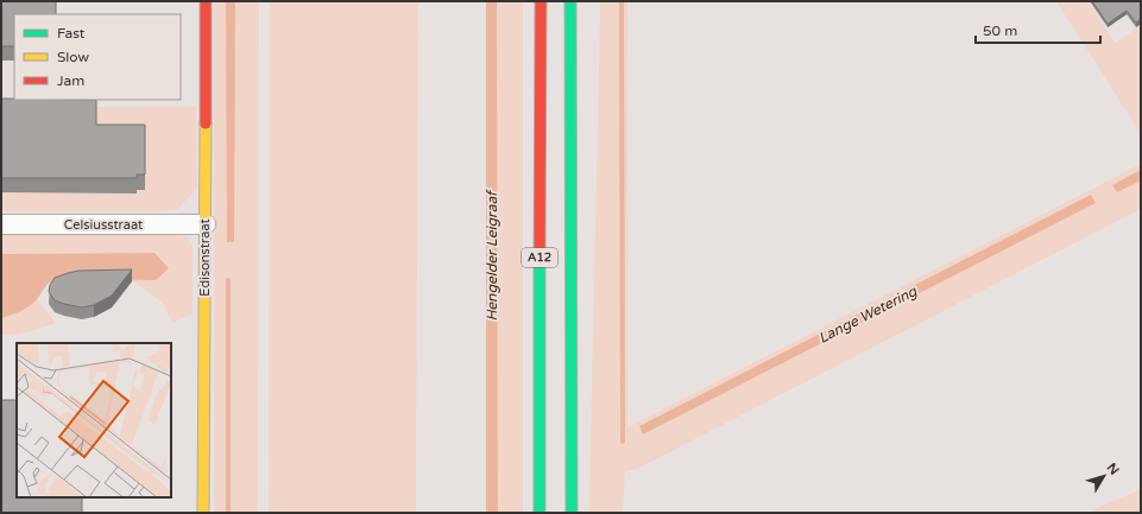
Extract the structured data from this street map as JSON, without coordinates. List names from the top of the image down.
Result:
{
  "streets": {
    "main road": ["Edisonstraat", "A12"],
    "street": ["Celsiusstraat"]
  },
  "crossings": [
    ["Celsiusstraat", "Edisonstraat"]
  ],
  "water": ["Hengelder Leigraaf", "Lange Wetering"],
  "legend": ["Fast", "Slow", "Jam"],
  "scale_bar": "50 m",
  "north": "top right"
}
